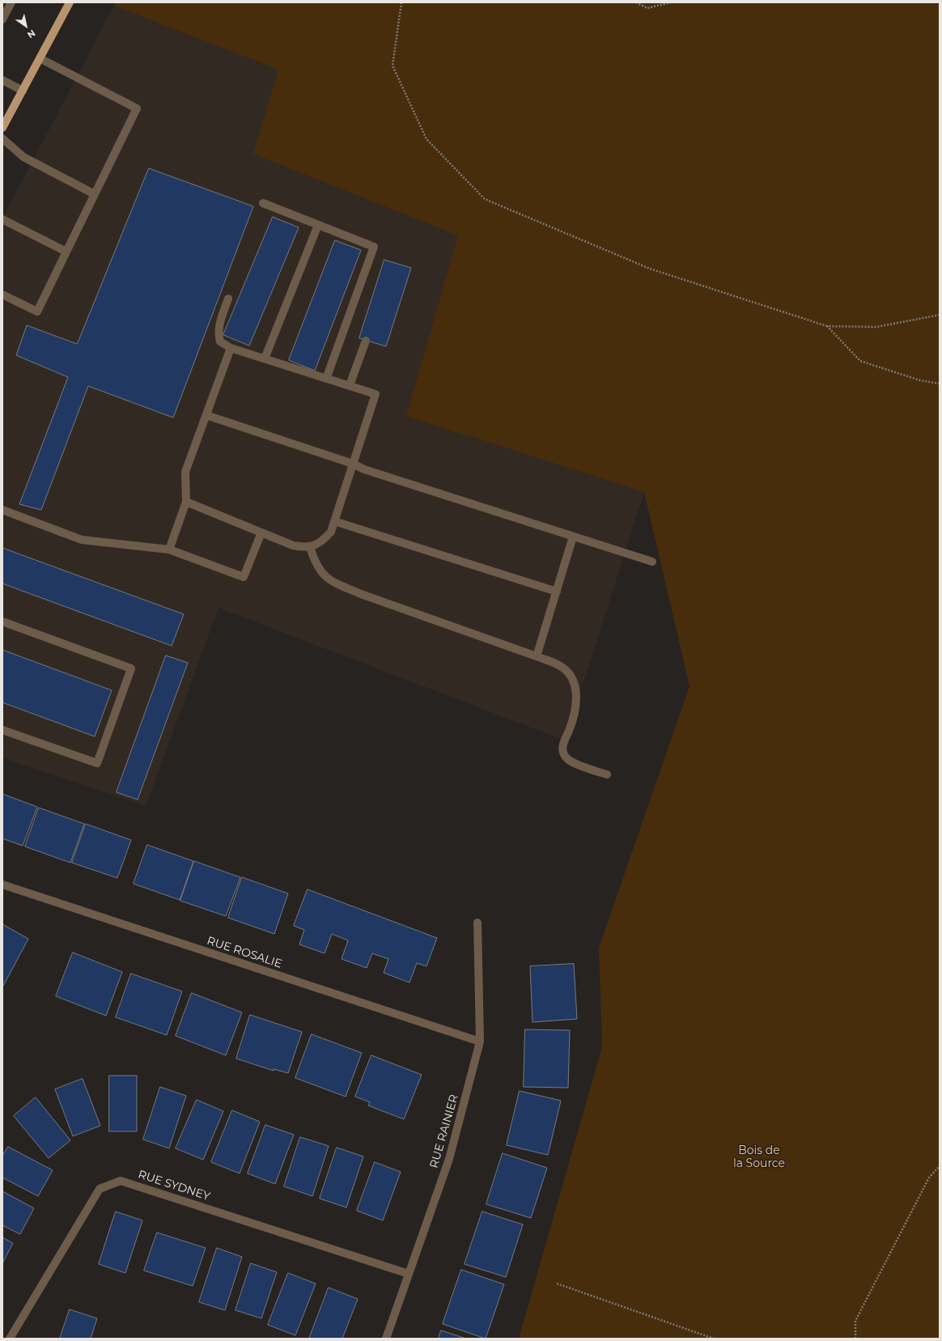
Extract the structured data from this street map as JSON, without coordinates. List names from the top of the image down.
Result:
{
  "streets": {
    "street": ["RUE ROSALIE", "RUE RAINIER", "RUE SYDNEY"]
  },
  "crossings": [
    ["RUE ROSALIE", "RUE RAINIER"],
    ["RUE RAINIER", "RUE SYDNEY"]
  ],
  "parks": ["Bois de la Source"],
  "north": "bottom right"
}
